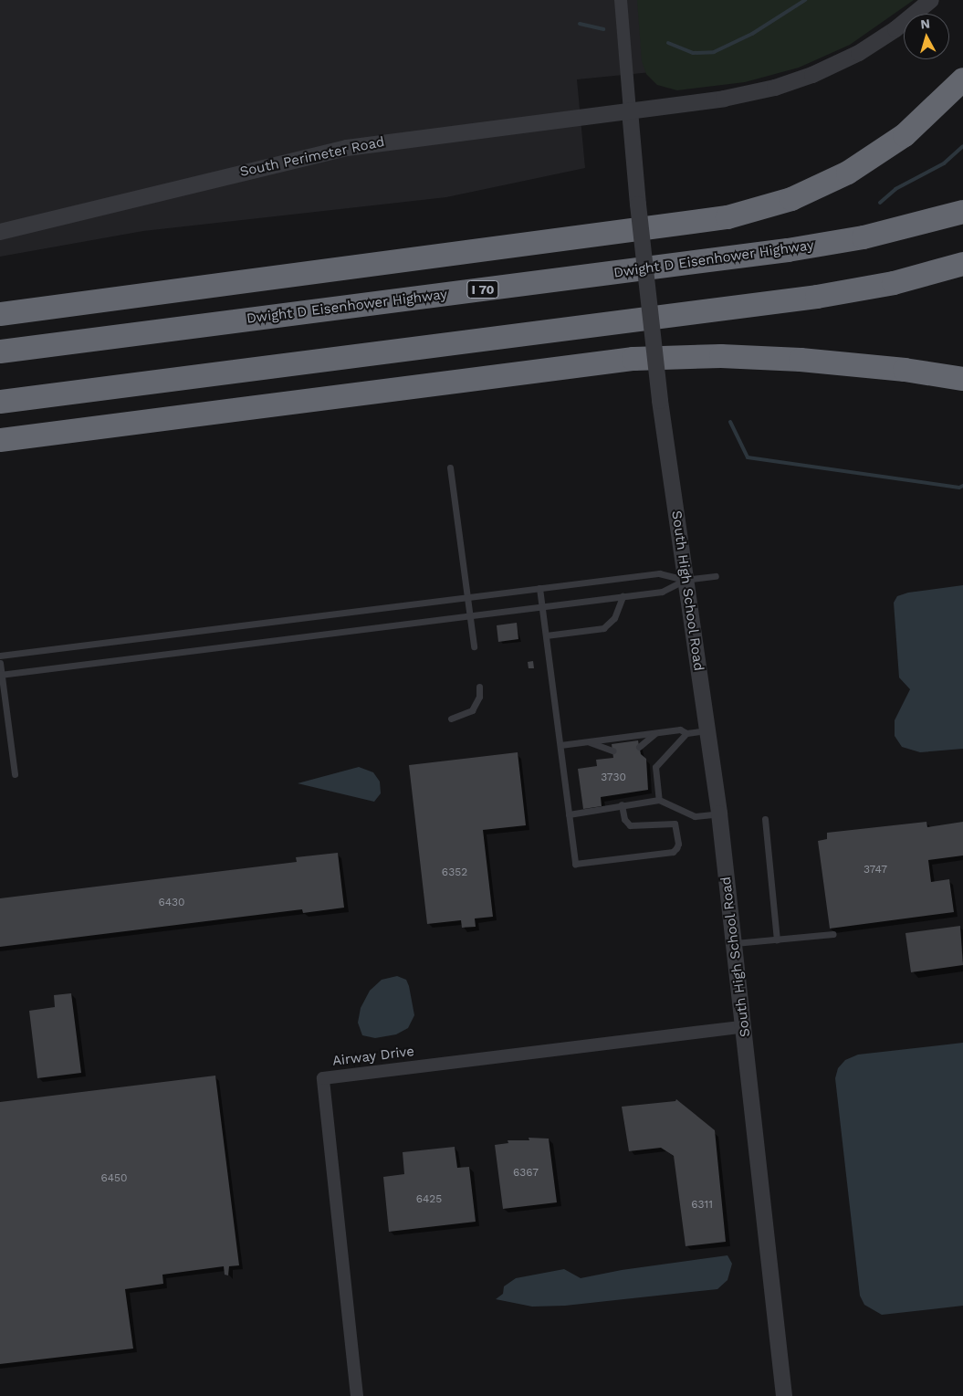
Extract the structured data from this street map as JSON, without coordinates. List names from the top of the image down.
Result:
{
  "streets": {
    "highway": ["Dwight D Eisenhower Highway", "I 70"],
    "street": ["South Perimeter Road", "South High School Road", "Airway Drive"]
  },
  "crossings": [
    ["South Perimeter Road", "South High School Road"],
    ["South High School Road", "Airway Drive"]
  ],
  "house_numbers": [
    "3730",
    "3747",
    "6352",
    "6430",
    "6367",
    "6450",
    "6425",
    "6311"
  ],
  "north": "top"
}
